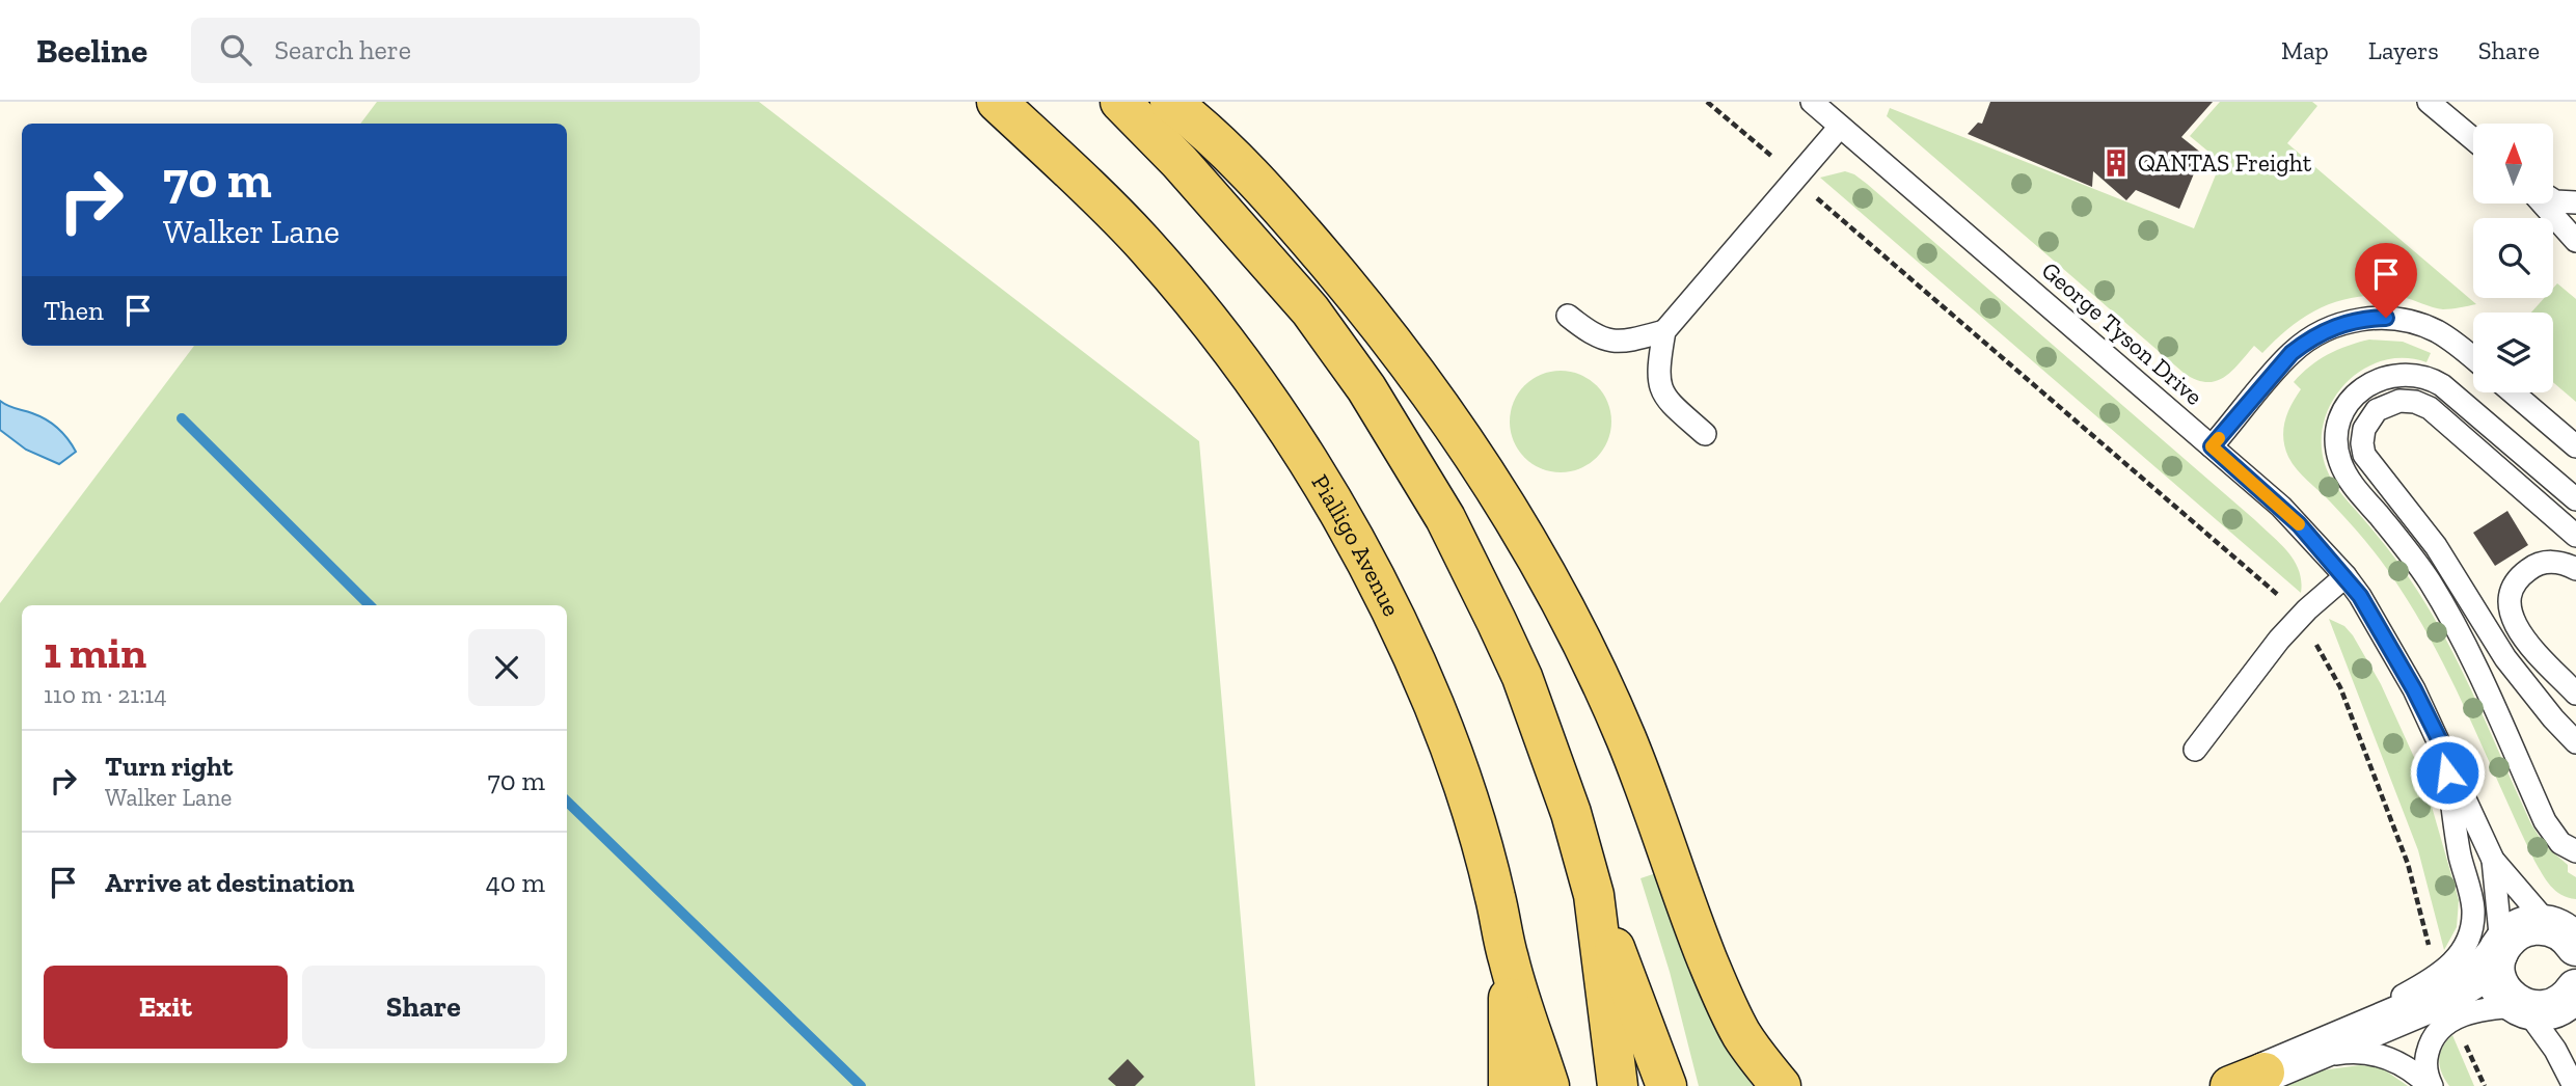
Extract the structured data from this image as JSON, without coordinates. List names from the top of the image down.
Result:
{
  "streets": {
    "main road": ["Pialligo Avenue"],
    "lane": ["George Tyson Drive"]
  },
  "places": {
    "building": ["QANTAS Freight"]
  },
  "north": "top",
  "page": {
    "header": "Beeline",
    "search": "Search here",
    "nav": ["Map", "Layers", "Share"],
    "turn": ["70 m", "Walker Lane"],
    "then": "Then",
    "heading": ["1 min", "110 m · 21:14"],
    "list": [
      {
        "name": "Turn right",
        "note": "Walker Lane",
        "value": "70 m"
      },
      {
        "name": "Arrive at destination",
        "value": "40 m"
      }
    ],
    "buttons": ["Exit", "Share"]
  }
}
